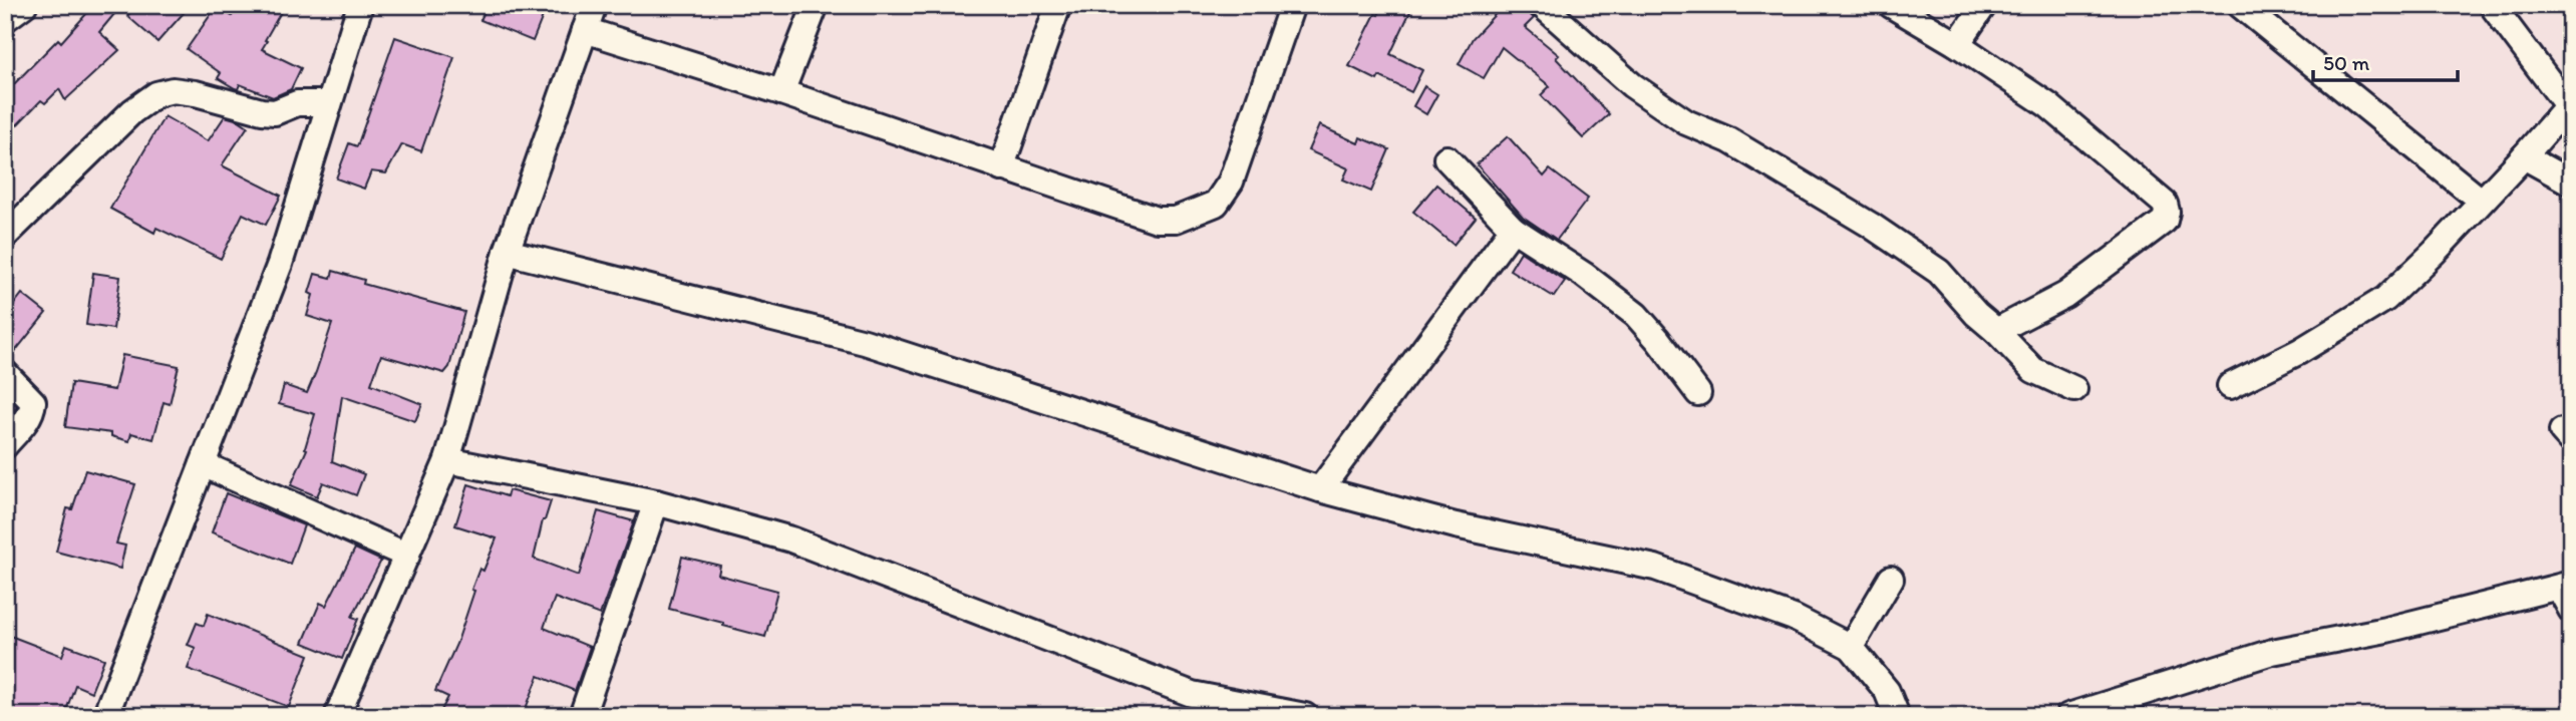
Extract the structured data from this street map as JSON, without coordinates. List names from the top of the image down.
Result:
{
  "scale_bar": "50 m"
}
